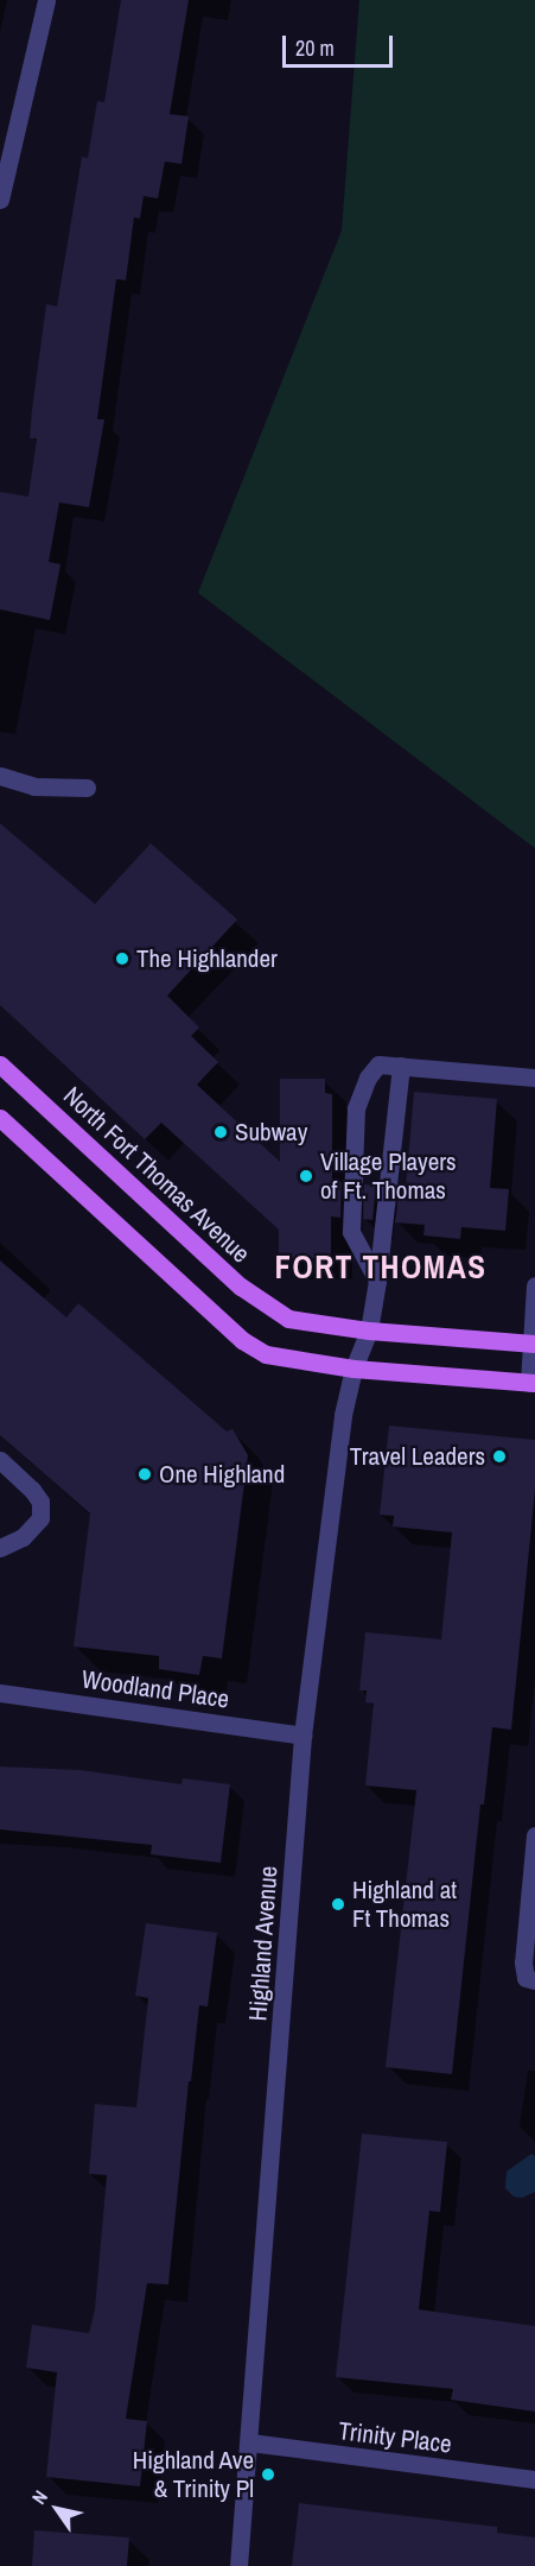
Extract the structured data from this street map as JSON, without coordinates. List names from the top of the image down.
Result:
{
  "streets": {
    "main road": ["North Fort Thomas Avenue"],
    "street": ["Woodland Place", "Highland Avenue", "Trinity Place"]
  },
  "crossings": [
    ["North Fort Thomas Avenue", "Highland Avenue"],
    ["Woodland Place", "Highland Avenue"],
    ["Highland Avenue", "Trinity Place"]
  ],
  "districts": ["FORT THOMAS"],
  "places": [
    "The Highlander",
    "Subway",
    "Village Players of Ft. Thomas",
    "Travel Leaders",
    "One Highland",
    "Highland at Ft Thomas",
    "Highland Ave & Trinity Pl"
  ],
  "scale_bar": "20 m",
  "north": "top left"
}
